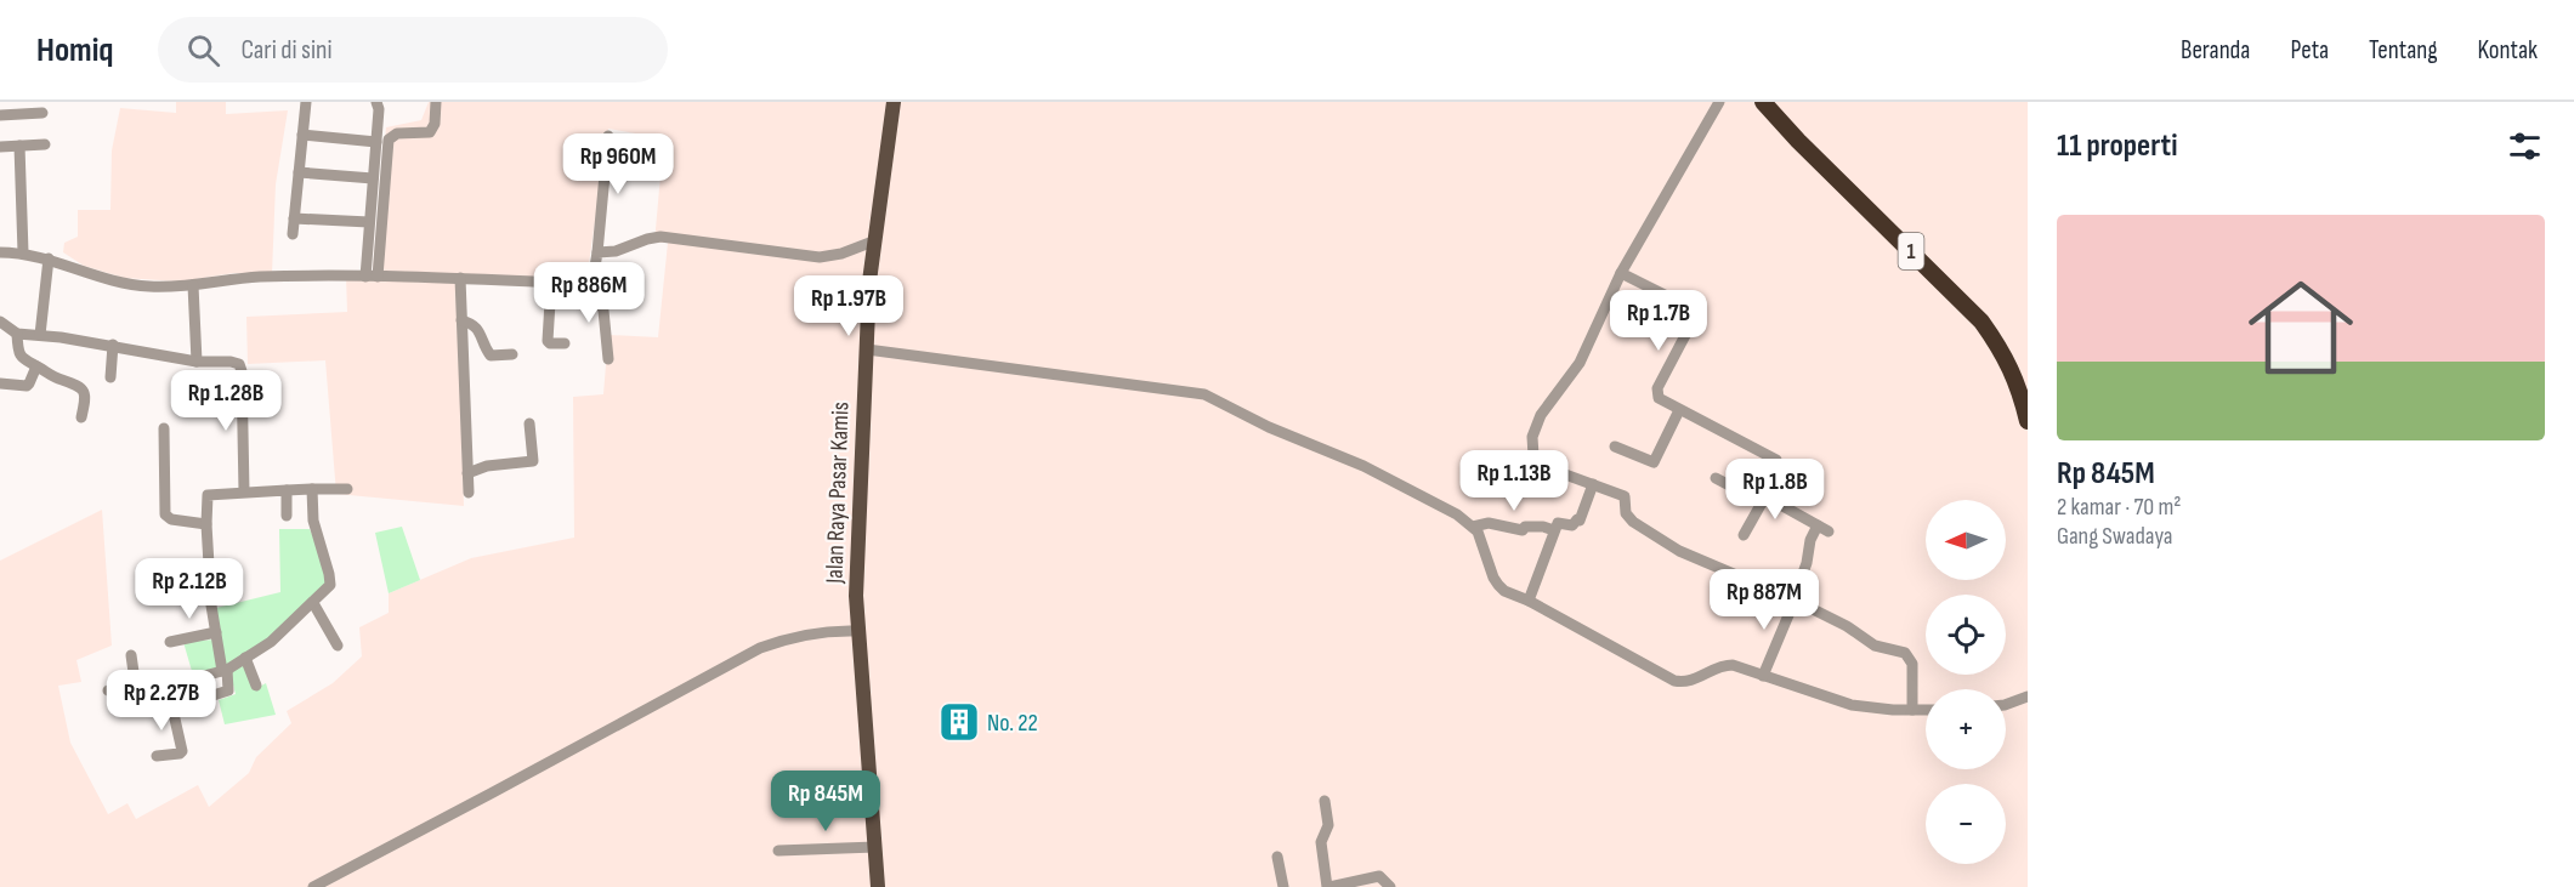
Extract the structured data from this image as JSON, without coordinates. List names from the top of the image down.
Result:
{
  "streets": {
    "highway": ["1"],
    "main road": ["Jalan Raya Pasar Kamis"]
  },
  "places": {
    "building": ["No. 22"]
  },
  "north": "left",
  "page": {
    "header": "Homiq",
    "search": "Cari di sini",
    "nav": [
      "Beranda",
      "Peta",
      "Tentang",
      "Kontak"
    ],
    "heading": "11 properti",
    "price": [
      "Rp 960M",
      "Rp 886M",
      "Rp 1.97B",
      "Rp 1.7B",
      "Rp 1.28B",
      "Rp 1.13B",
      "Rp 1.8B",
      "Rp 2.12B",
      "Rp 887M",
      "Rp 2.27B",
      "Rp 845M"
    ],
    "list": [
      {
        "name": "Rp 845M",
        "note": "2 kamar · 70 m² · Gang Swadaya"
      }
    ],
    "map_buttons": ["+", "−"]
  }
}
